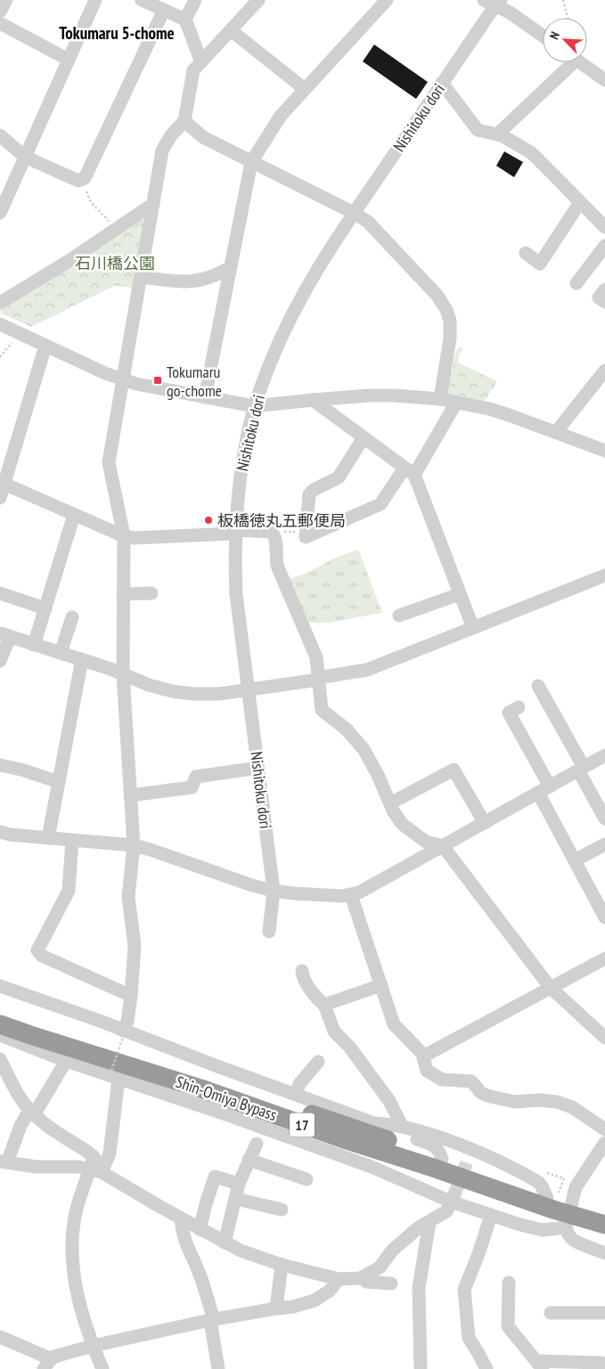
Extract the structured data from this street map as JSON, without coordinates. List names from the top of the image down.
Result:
{
  "streets": {
    "highway": ["Shin-Omiya Bypass", "17"],
    "street": ["Nishitoku dori"]
  },
  "districts": ["Tokumaru 5-chome"],
  "parks": ["石川橋公園"],
  "places": {
    "transit": ["Tokumaru go-chome"],
    "other": ["板橋徳丸五郵便局"]
  },
  "north": "top left"
}
